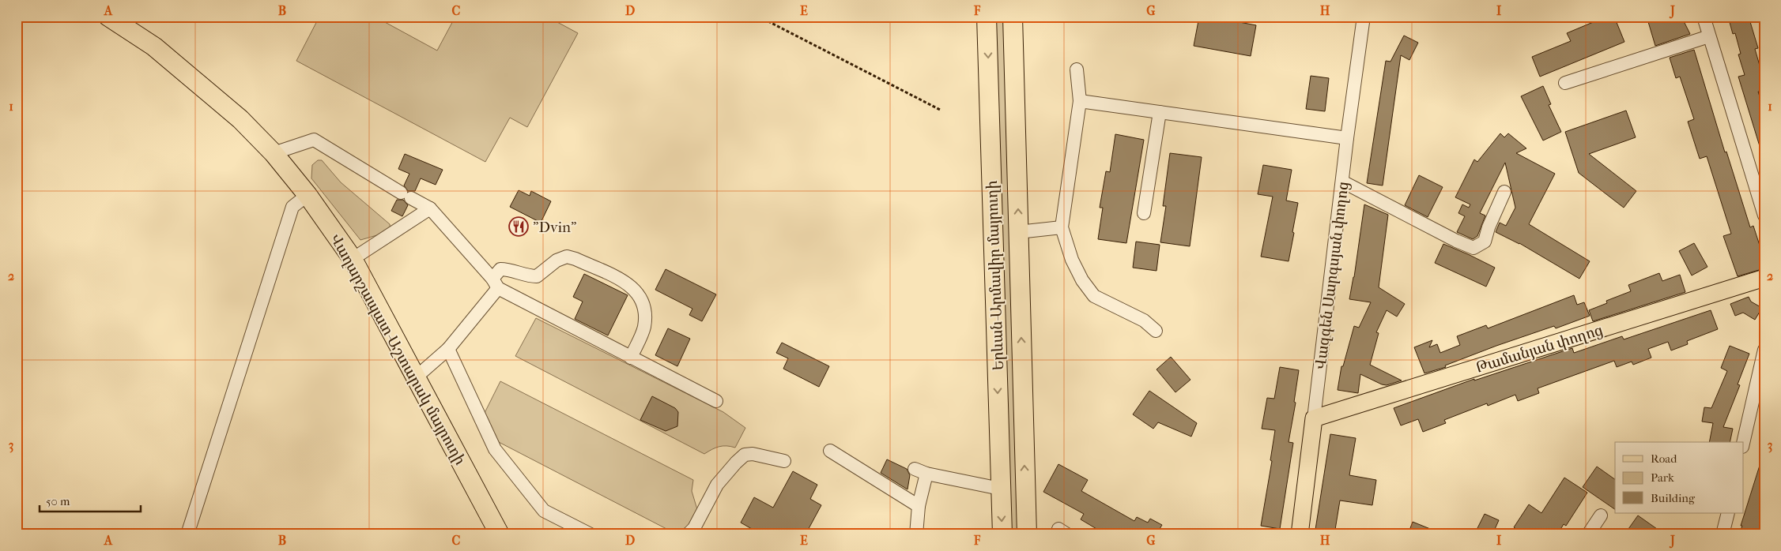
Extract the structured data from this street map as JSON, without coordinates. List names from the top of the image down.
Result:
{
  "streets": {
    "highway": ["Երևան-Արմավիր մայրուղի", "Վաղարշապատ-Աշտարակ մայրուղի"],
    "main road": ["Վազգեն Սարգսյան փողոց", "Թամանյան փողոց"]
  },
  "crossings": [
    ["Վազգեն Սարգսյան փողոց", "Թամանյան փողոց"]
  ],
  "places": {
    "restaurant": ["\"Dvin\""]
  },
  "legend": ["Road", "Park", "Building"],
  "scale_bar": "50 m",
  "grid": {
    "columns": [
      "A",
      "B",
      "C",
      "D",
      "E",
      "F",
      "G",
      "H",
      "I",
      "J"
    ],
    "rows": ["1", "2", "3"]
  }
}
